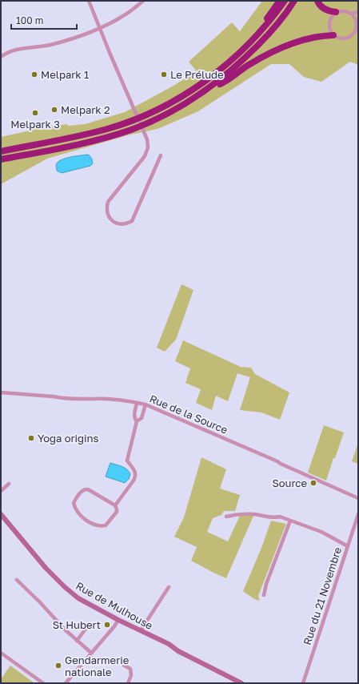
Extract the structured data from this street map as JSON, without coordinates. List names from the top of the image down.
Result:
{
  "streets": {
    "main road": ["Rue de Mulhouse"],
    "street": ["Rue de la Source", "Rue du 21 Novembre"]
  },
  "places": [
    "Melpark 1",
    "Le Prélude",
    "Melpark 2",
    "Melpark 3",
    "Yoga origins",
    "Source",
    "St Hubert",
    "Gendarmerie nationale"
  ],
  "scale_bar": "100 m"
}
